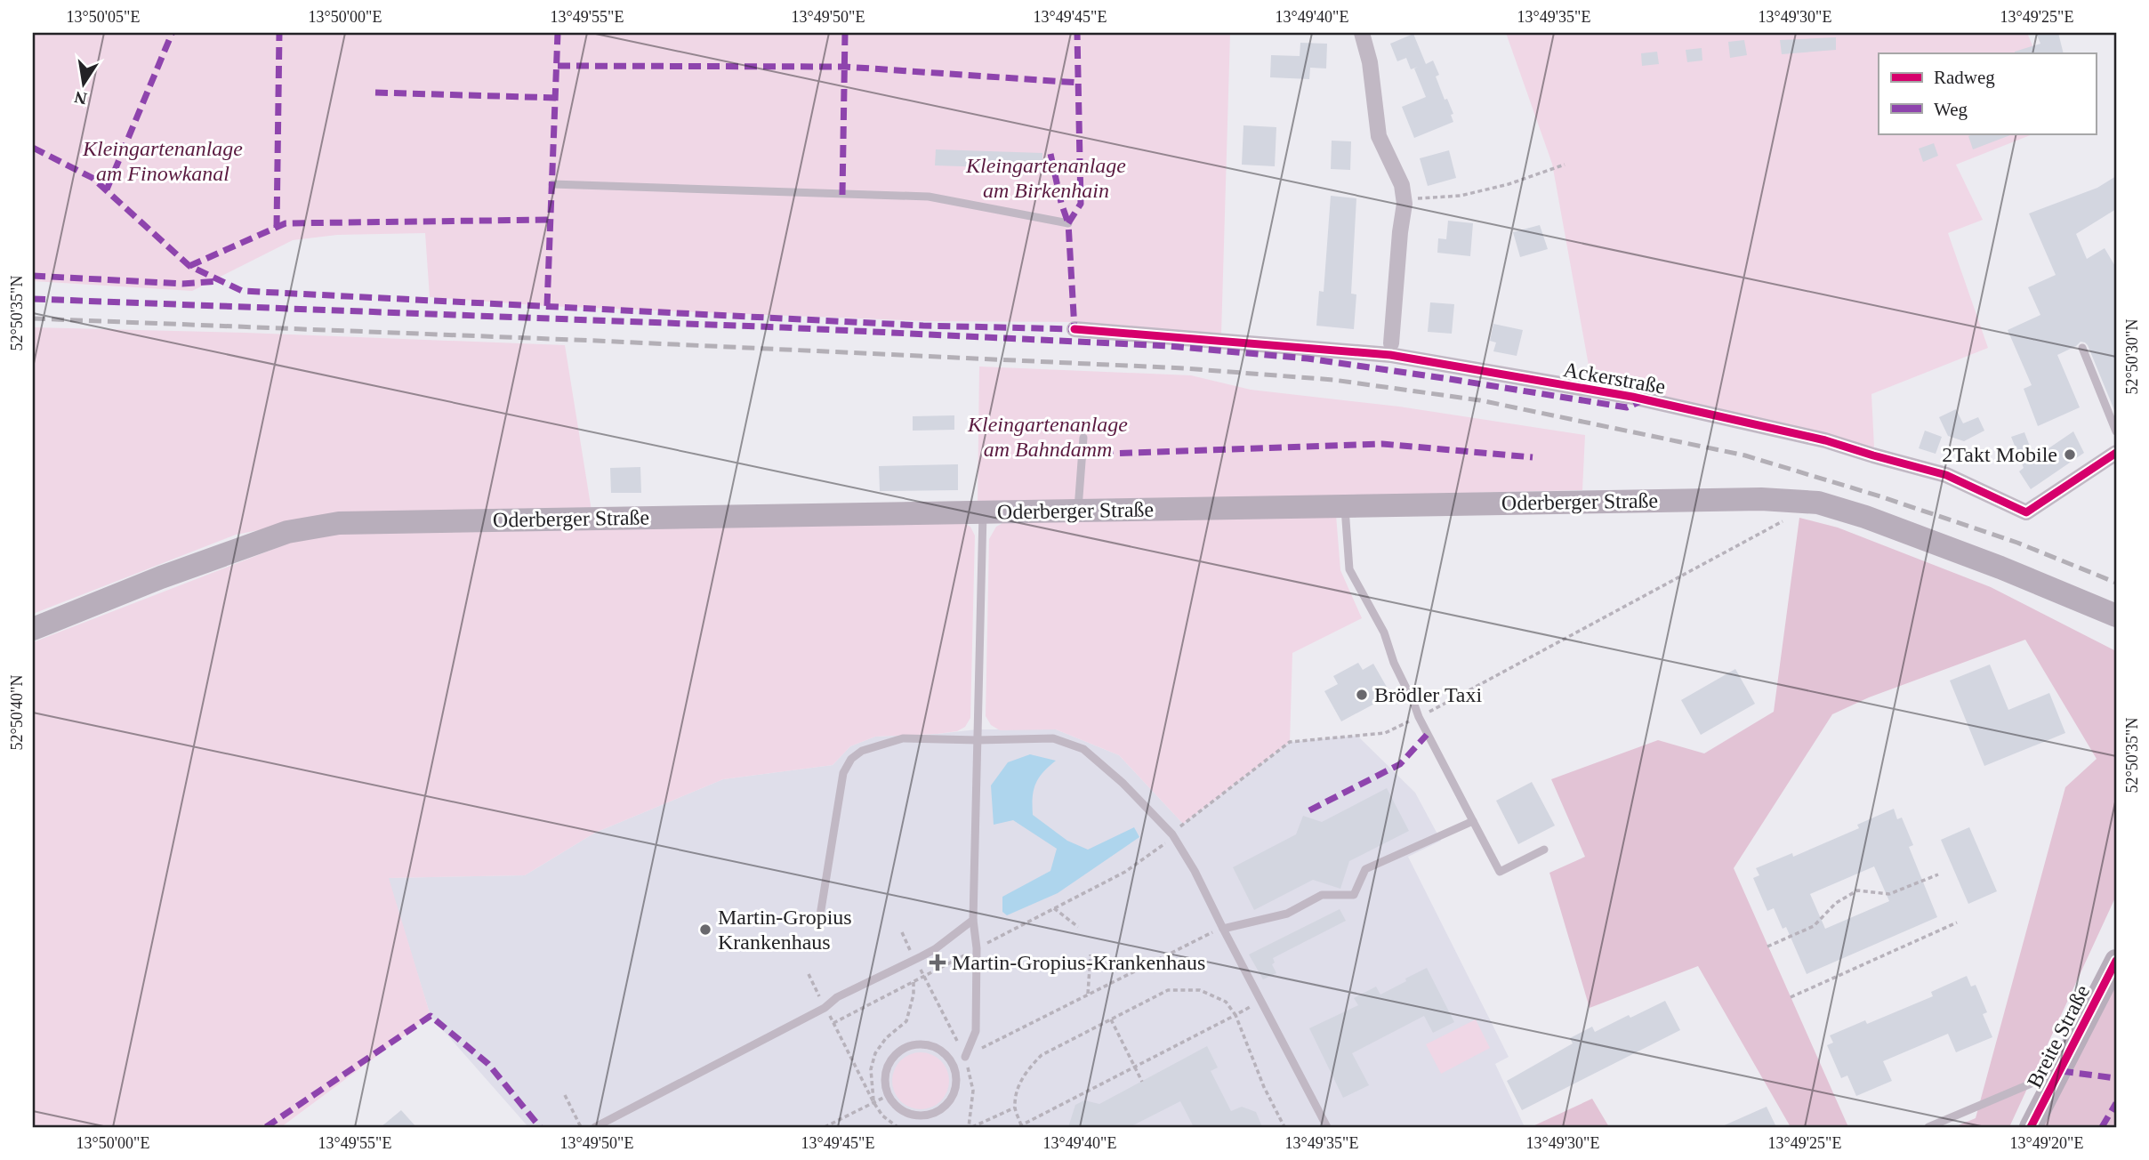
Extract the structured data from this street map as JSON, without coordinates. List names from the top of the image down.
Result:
{
  "streets": {
    "main road": ["Oderberger Straße", "Breite Straße"],
    "street": ["Ackerstraße"]
  },
  "parks": ["Kleingartenanlage am Finowkanal", "Kleingartenanlage am Birkenhain", "Kleingartenanlage am Bahndamm"],
  "places": {
    "other": ["2Takt Mobile", "Brödler Taxi", "Martin-Gropius Krankenhaus"],
    "health": ["Martin-Gropius-Krankenhaus"]
  },
  "legend": ["Radweg", "Weg"],
  "north": "bottom",
  "coordinates": [
    "13°50'05\"E",
    "13°50'00\"E",
    "13°49'55\"E",
    "13°49'50\"E",
    "13°49'45\"E",
    "13°49'40\"E",
    "13°49'35\"E",
    "13°49'30\"E",
    "13°49'25\"E",
    "52°50'35\"N",
    "52°50'30\"N",
    "52°50'40\"N",
    "13°49'20\"E"
  ]
}
